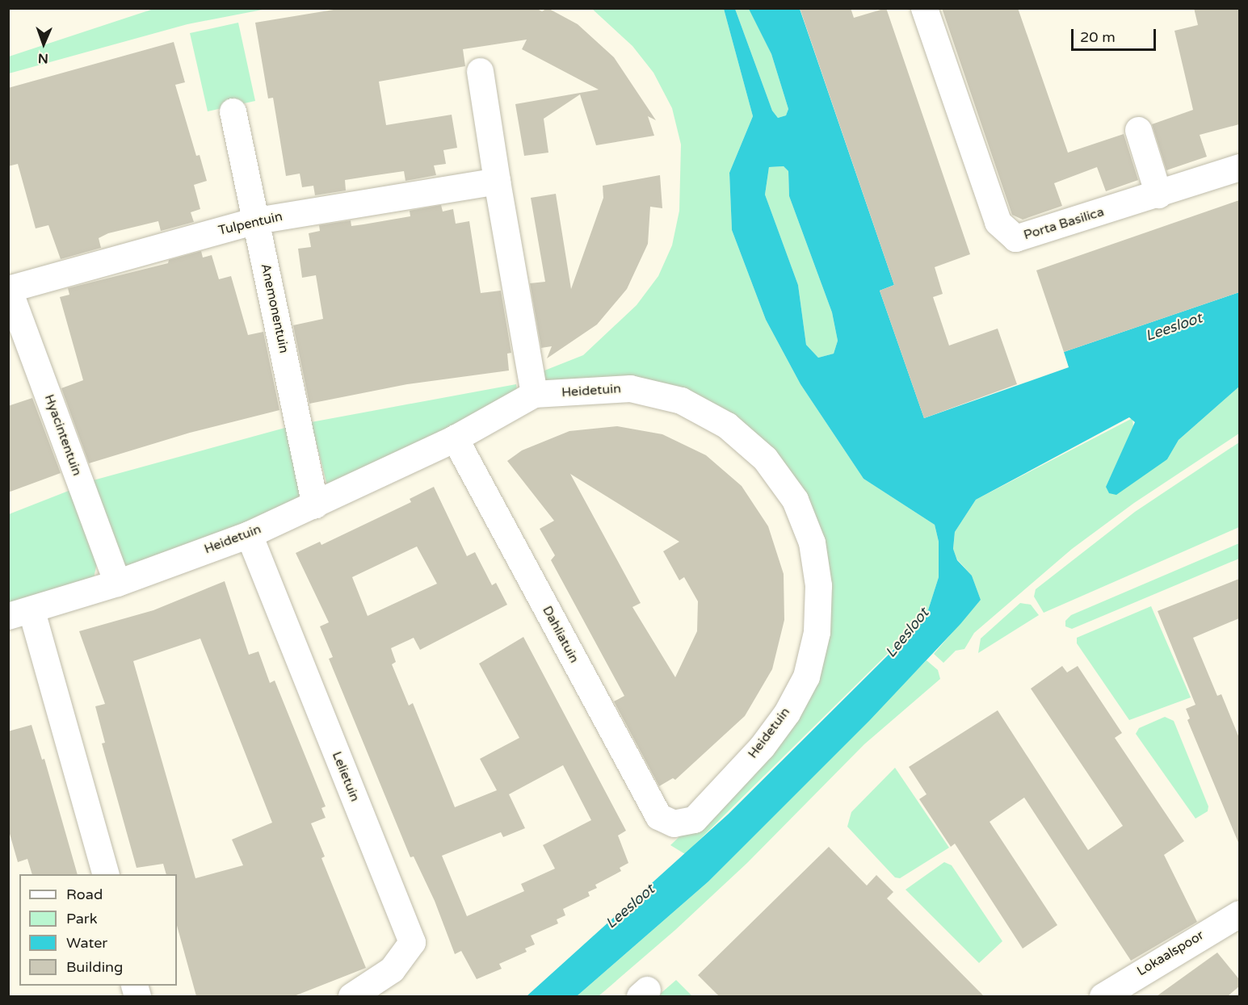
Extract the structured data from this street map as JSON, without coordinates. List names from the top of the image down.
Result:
{
  "streets": {
    "street": [
      "Tulpentuin",
      "Porta Basilica",
      "Anemonentuin",
      "Heidetuin",
      "Hyacintentuin",
      "Dahliatuin",
      "Lelietuin",
      "Lokaalspoor"
    ]
  },
  "crossings": [
    ["Tulpentuin", "Anemonentuin"],
    ["Tulpentuin", "Hyacintentuin"],
    ["Anemonentuin", "Heidetuin"],
    ["Heidetuin", "Hyacintentuin"],
    ["Heidetuin", "Dahliatuin"],
    ["Heidetuin", "Lelietuin"]
  ],
  "water": ["Leesloot"],
  "legend": [
    "Road",
    "Park",
    "Water",
    "Building"
  ],
  "scale_bar": "20 m",
  "north": "bottom"
}
